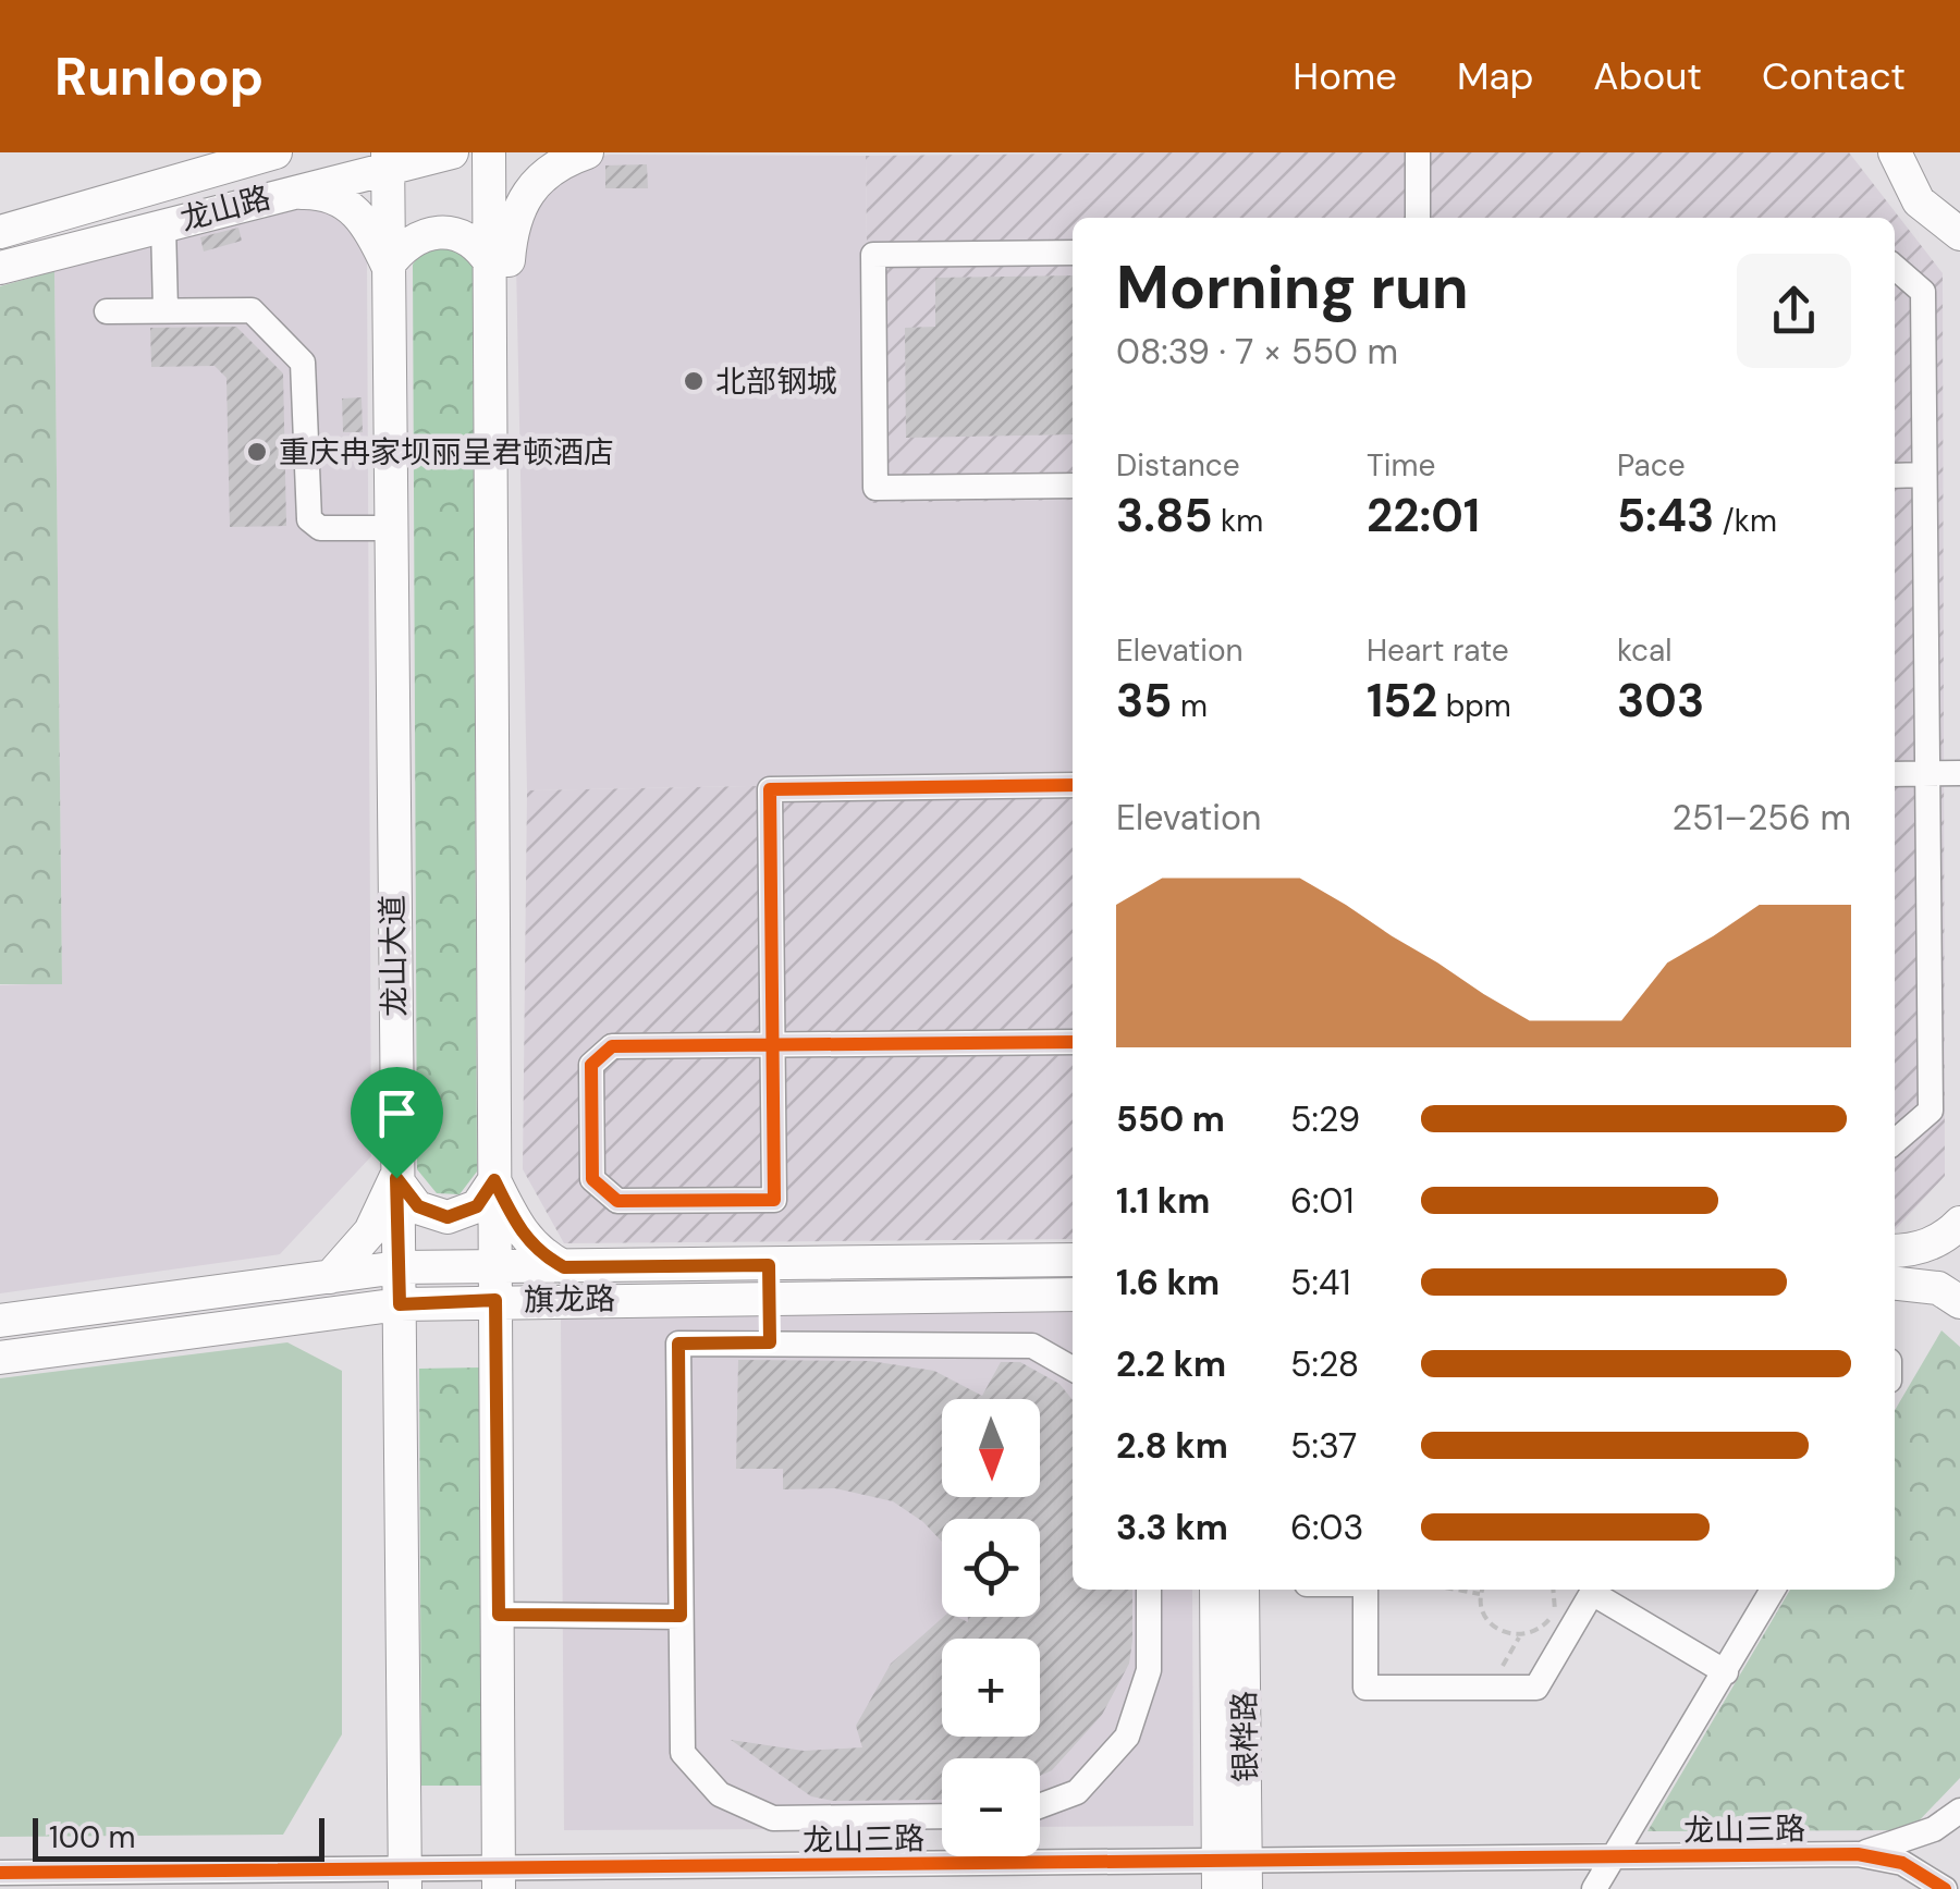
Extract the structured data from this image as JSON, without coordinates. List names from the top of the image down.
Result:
{
  "streets": {
    "main road": [
      "龙山路",
      "龙山大道",
      "旗龙路",
      "银桦路"
    ],
    "street": ["龙山三路"]
  },
  "crossings": [
    ["龙山路", "龙山大道"],
    ["龙山大道", "旗龙路"],
    ["龙山大道", "龙山三路"],
    ["银桦路", "龙山三路"]
  ],
  "places": ["北部钢城", "重庆冉家坝丽呈君顿酒店"],
  "scale_bar": "100 m",
  "north": "bottom",
  "page": {
    "header": "Runloop",
    "nav": [
      "Home",
      "Map",
      "About",
      "Contact"
    ],
    "heading": ["Morning run", "08:39 · 7 × 550 m"],
    "stats": [
      ["Distance", "3.85 km"],
      ["Time", "22:01"],
      ["Pace", "5:43 /km"],
      ["Elevation", "35 m"],
      ["Heart rate", "152 bpm"],
      ["kcal", "303"]
    ],
    "chart": ["Elevation", "251–256 m"],
    "list": [
      {
        "name": "550 m",
        "note": "5:29"
      },
      {
        "name": "1.1 km",
        "note": "6:01"
      },
      {
        "name": "1.6 km",
        "note": "5:41"
      },
      {
        "name": "2.2 km",
        "note": "5:28"
      },
      {
        "name": "2.8 km",
        "note": "5:37"
      },
      {
        "name": "3.3 km",
        "note": "6:03"
      }
    ],
    "map_buttons": ["+", "−"],
    "scale": "100 m"
  }
}
